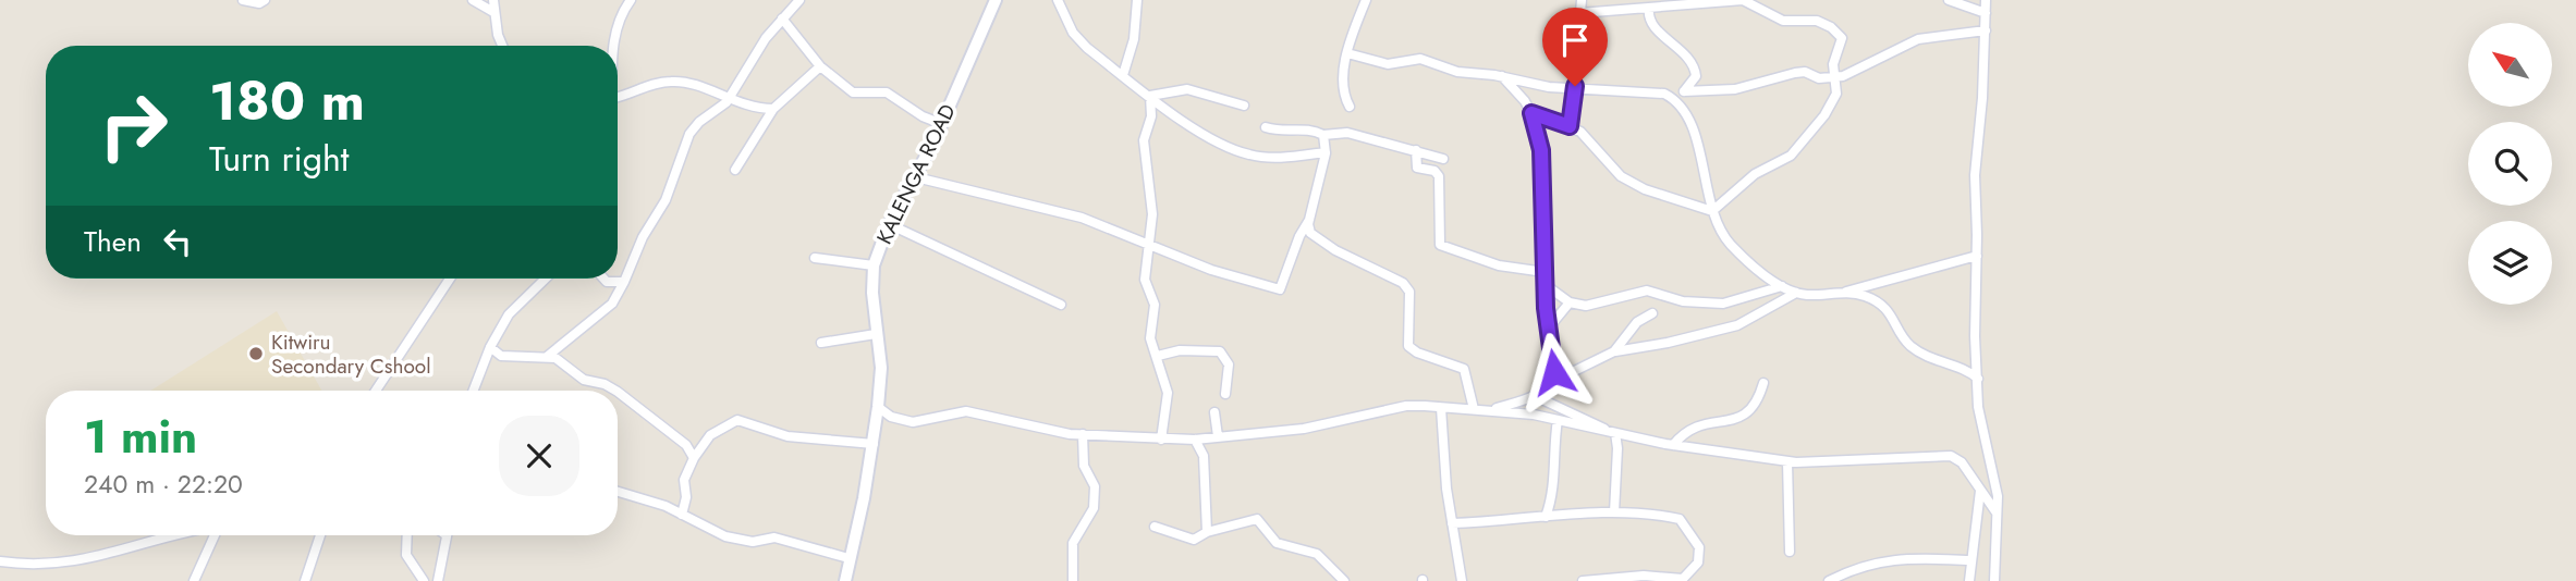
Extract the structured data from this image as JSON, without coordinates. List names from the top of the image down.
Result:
{
  "streets": {
    "main road": ["KALENGA ROAD"]
  },
  "places": ["Kitwiru Secondary Cshool"],
  "north": "top left",
  "page": {
    "turn": ["180 m", "Turn right"],
    "then": "Then",
    "heading": ["1 min", "240 m · 22:20"]
  }
}
